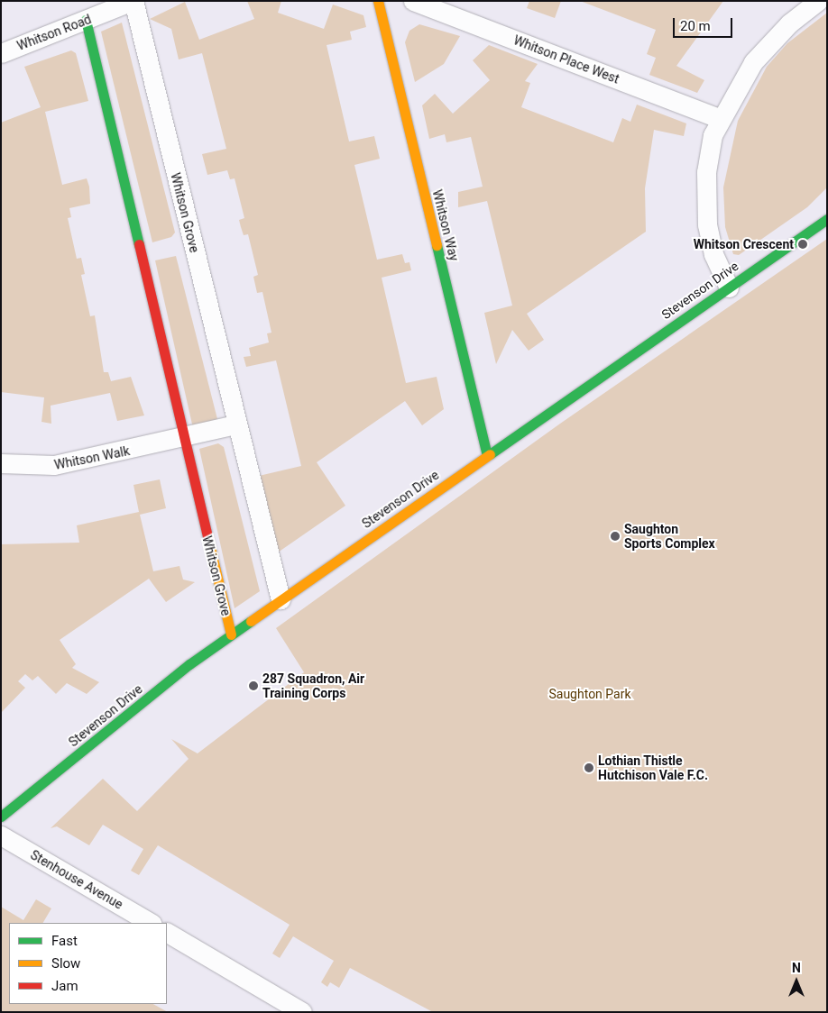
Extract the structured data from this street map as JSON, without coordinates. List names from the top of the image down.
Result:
{
  "streets": {
    "street": [
      "Whitson Road",
      "Whitson Place West",
      "Whitson Grove",
      "Whitson Way",
      "Stevenson Drive",
      "Whitson Walk",
      "Stenhouse Avenue"
    ]
  },
  "crossings": [
    ["Whitson Road", "Whitson Grove"],
    ["Whitson Grove", "Stevenson Drive"],
    ["Whitson Grove", "Whitson Walk"],
    ["Whitson Way", "Stevenson Drive"]
  ],
  "parks": ["Saughton Park"],
  "places": [
    "Whitson Crescent",
    "Saughton Sports Complex",
    "287 Squadron, Air Training Corps",
    "Lothian Thistle Hutchison Vale F.C."
  ],
  "legend": ["Fast", "Slow", "Jam"],
  "scale_bar": "20 m",
  "north": "top"
}
